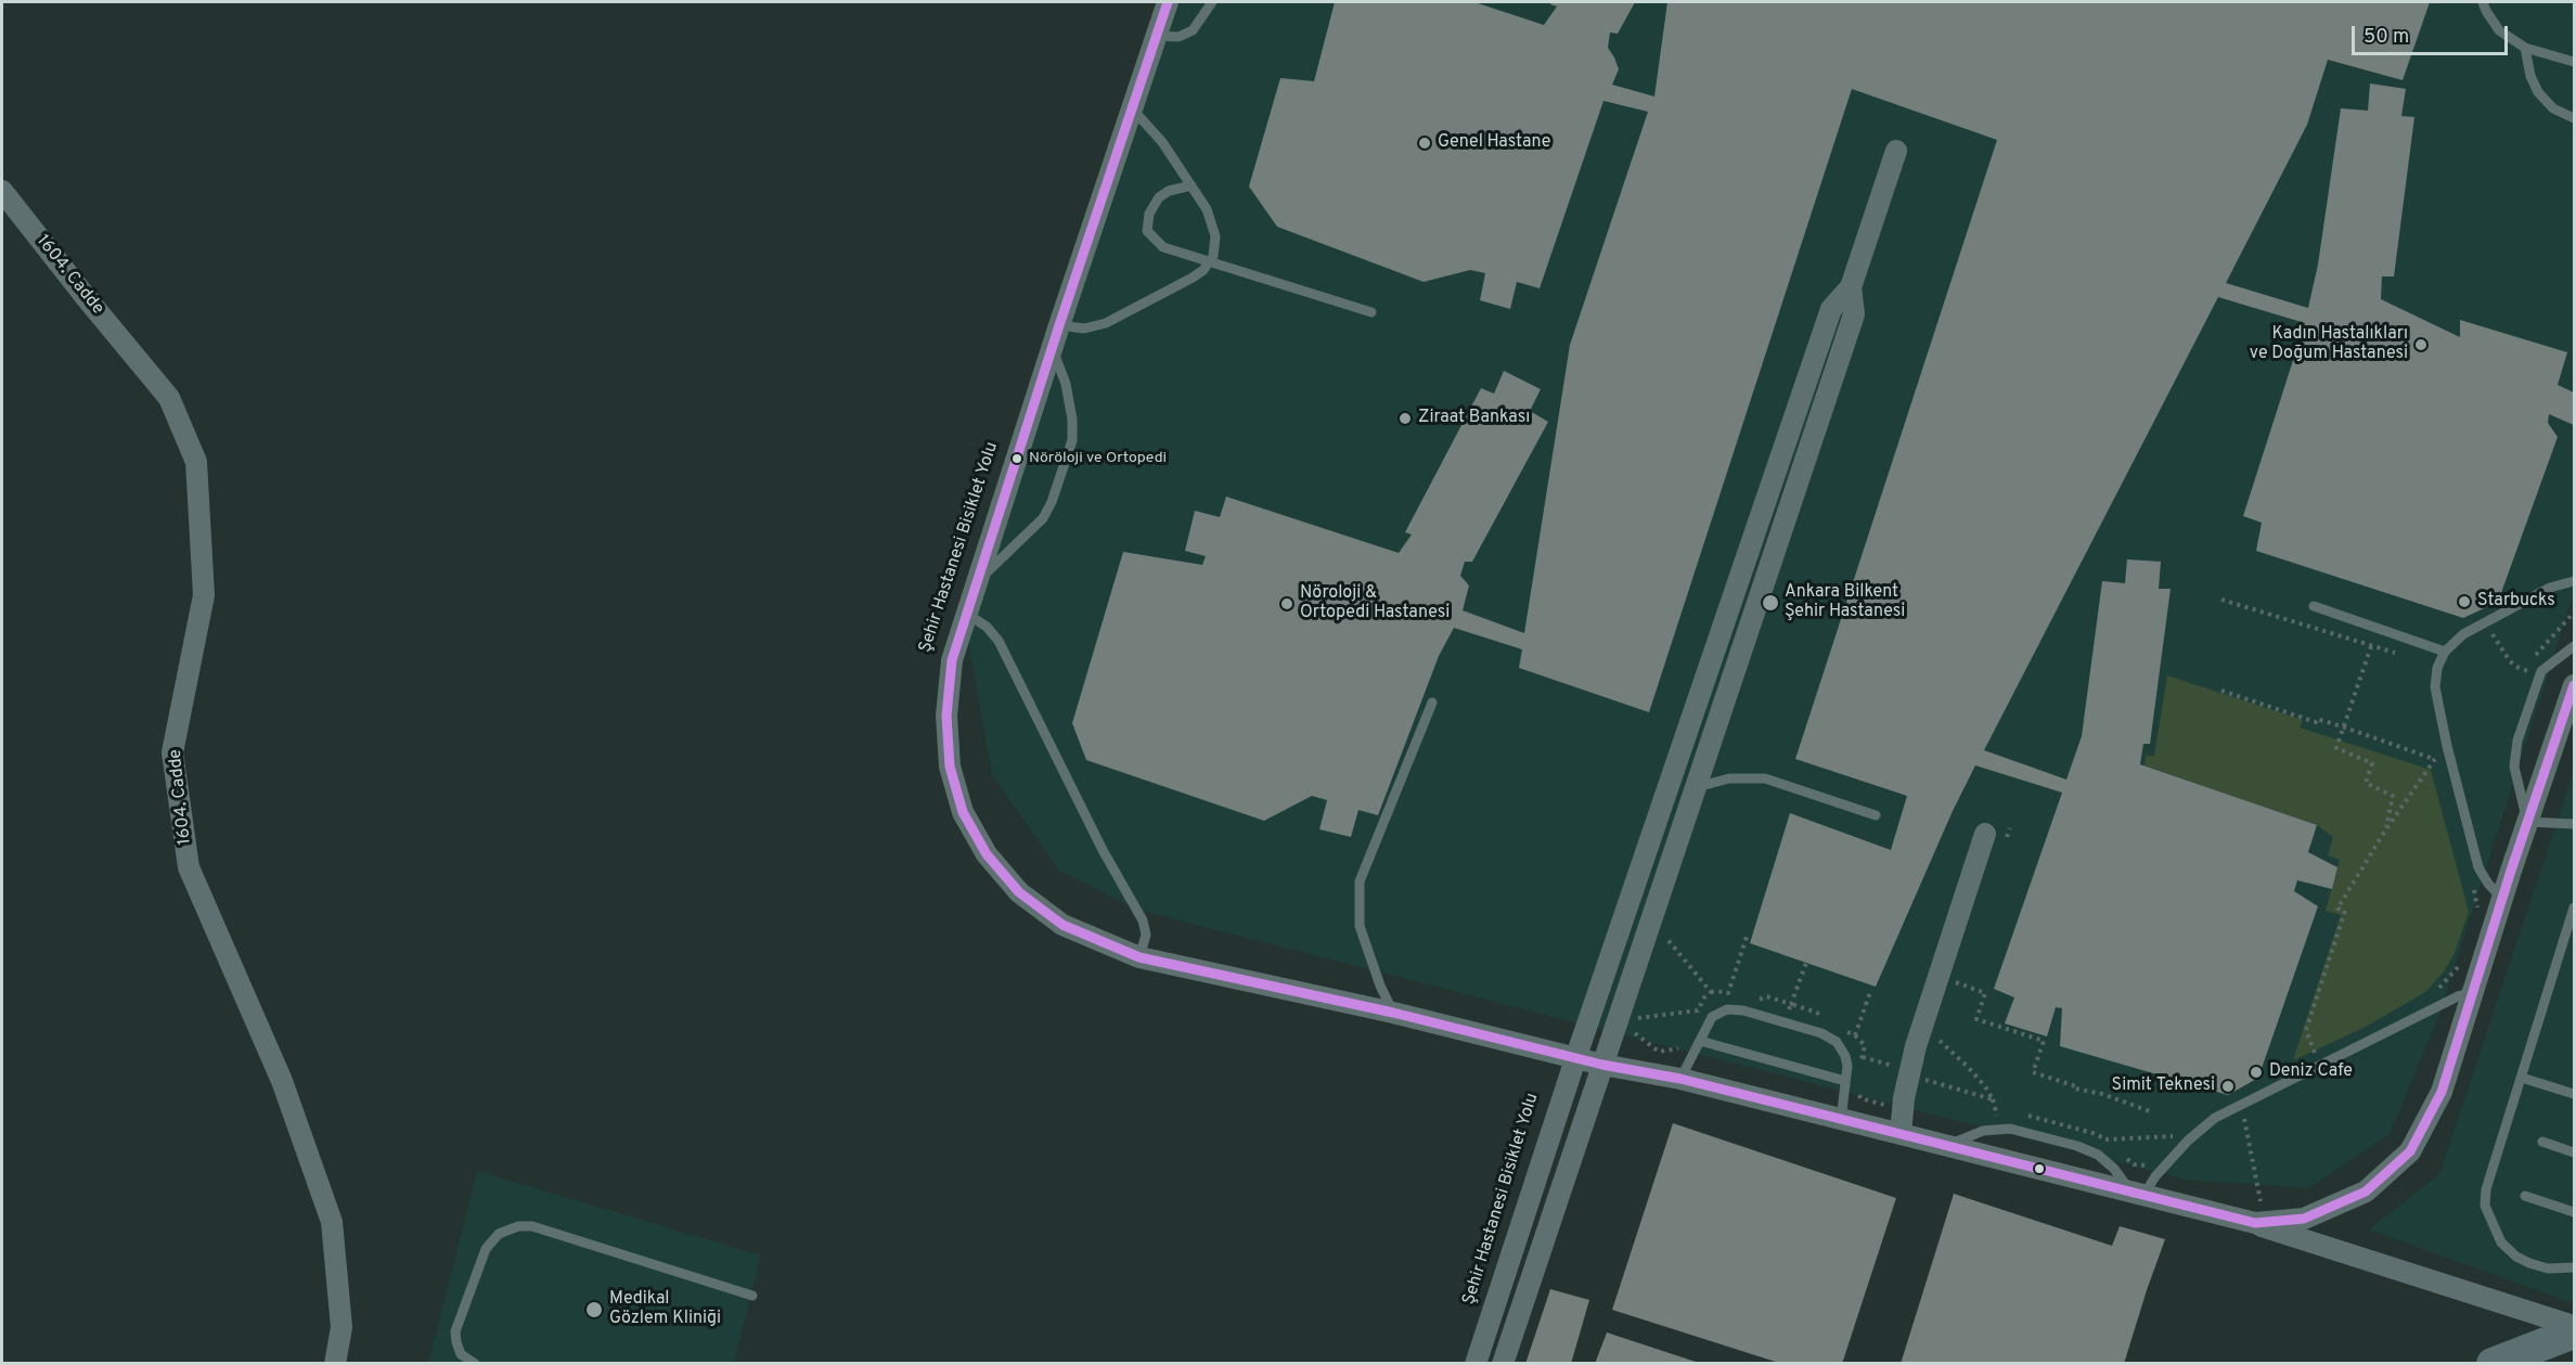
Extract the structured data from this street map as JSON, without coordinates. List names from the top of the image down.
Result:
{
  "streets": {
    "street": ["1604. Cadde"]
  },
  "places": [
    "Genel Hastane",
    "Kadın Hastalıkları ve Doğum Hastanesi",
    "Ziraat Bankası",
    "Nöröloji ve Ortopedi",
    "Starbucks",
    "Ankara Bilkent Şehir Hastanesi",
    "Nöroloji & Ortopedi Hastanesi",
    "Deniz Cafe",
    "Simit Teknesi",
    "Medikal Gözlem Kliniği"
  ],
  "scale_bar": "50 m"
}
